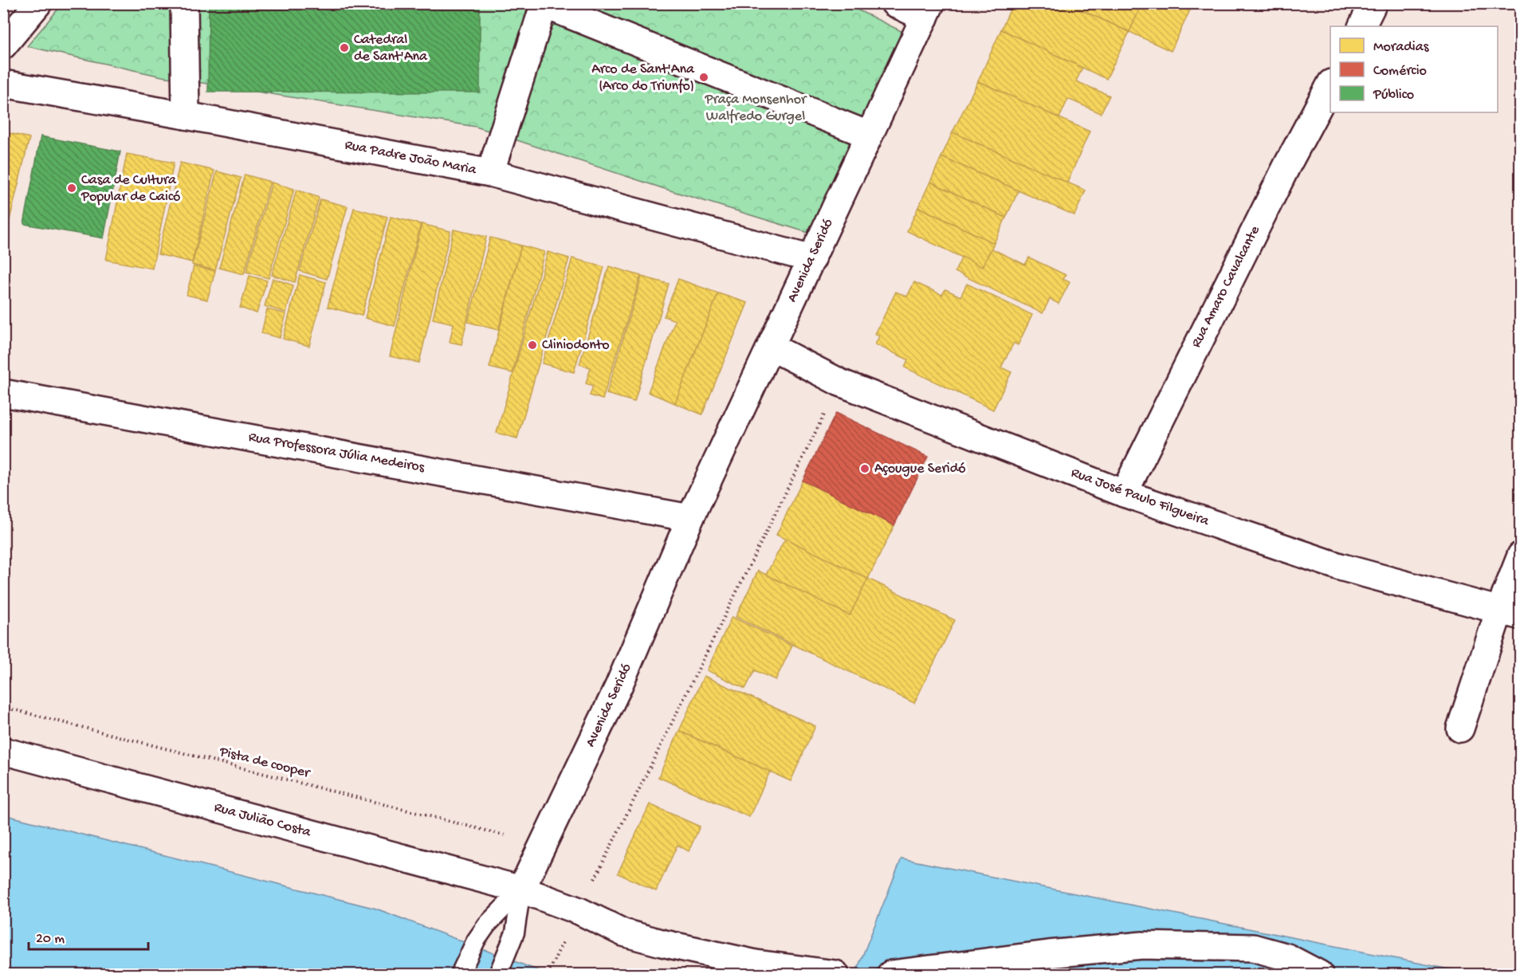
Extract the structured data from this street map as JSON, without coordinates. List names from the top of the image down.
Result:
{
  "streets": {
    "street": [
      "Rua Padre João Maria",
      "Avenida Seridó",
      "Rua Amaro Cavalcante",
      "Rua Professora Júlia Medeiros",
      "Rua José Paulo Filgueira",
      "Rua Julião Costa"
    ],
    "path": ["Pista de cooper"]
  },
  "crossings": [
    ["Rua Padre João Maria", "Avenida Seridó"],
    ["Avenida Seridó", "Rua Professora Júlia Medeiros"],
    ["Avenida Seridó", "Rua José Paulo Filgueira"],
    ["Avenida Seridó", "Rua Julião Costa"],
    ["Rua Amaro Cavalcante", "Rua José Paulo Filgueira"]
  ],
  "parks": ["Praça Monsenhor Walfredo Gurgel"],
  "places": [
    "Catedral de Sant'Ana",
    "Arco de Sant'Ana (Arco do Triunfo)",
    "Casa de Cultura Popular de Caicó",
    "Cliniodonto",
    "Açougue Seridó"
  ],
  "legend": ["Moradias", "Comércio", "Público"],
  "scale_bar": "20 m"
}
